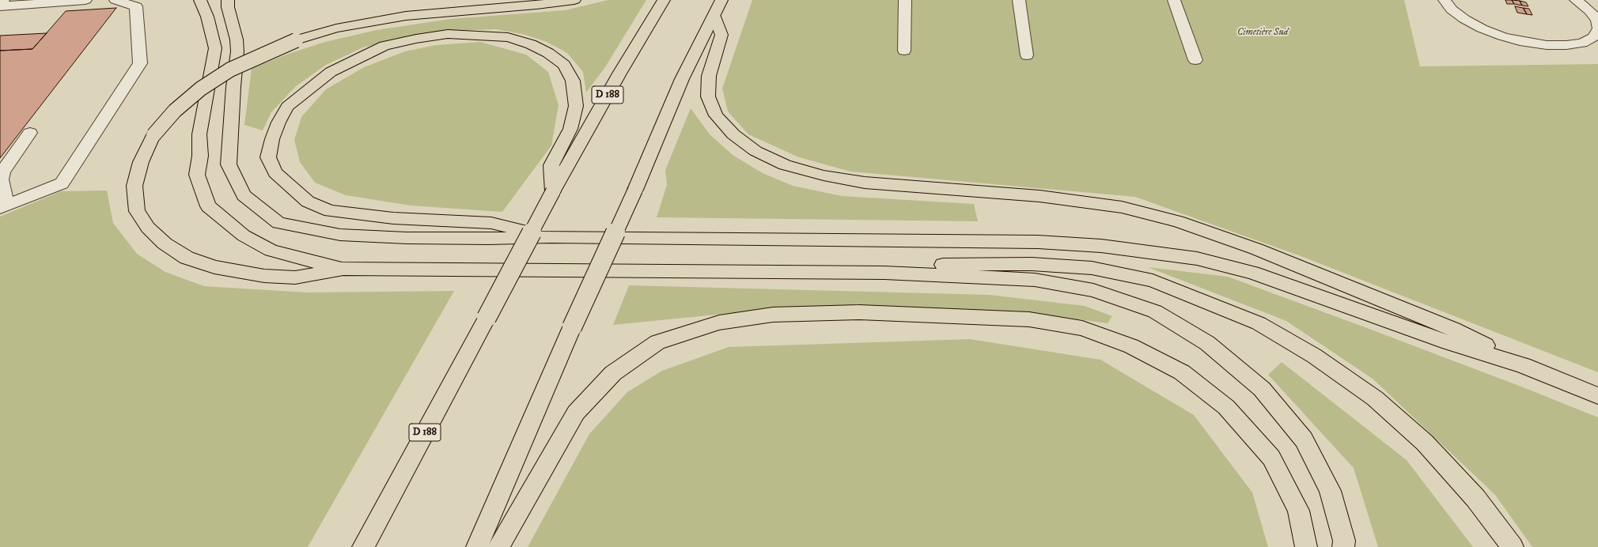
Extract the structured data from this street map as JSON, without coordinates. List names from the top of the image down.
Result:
{
  "streets": {
    "main road": ["D 188"]
  },
  "parks": ["Cimetière Sud"]
}
